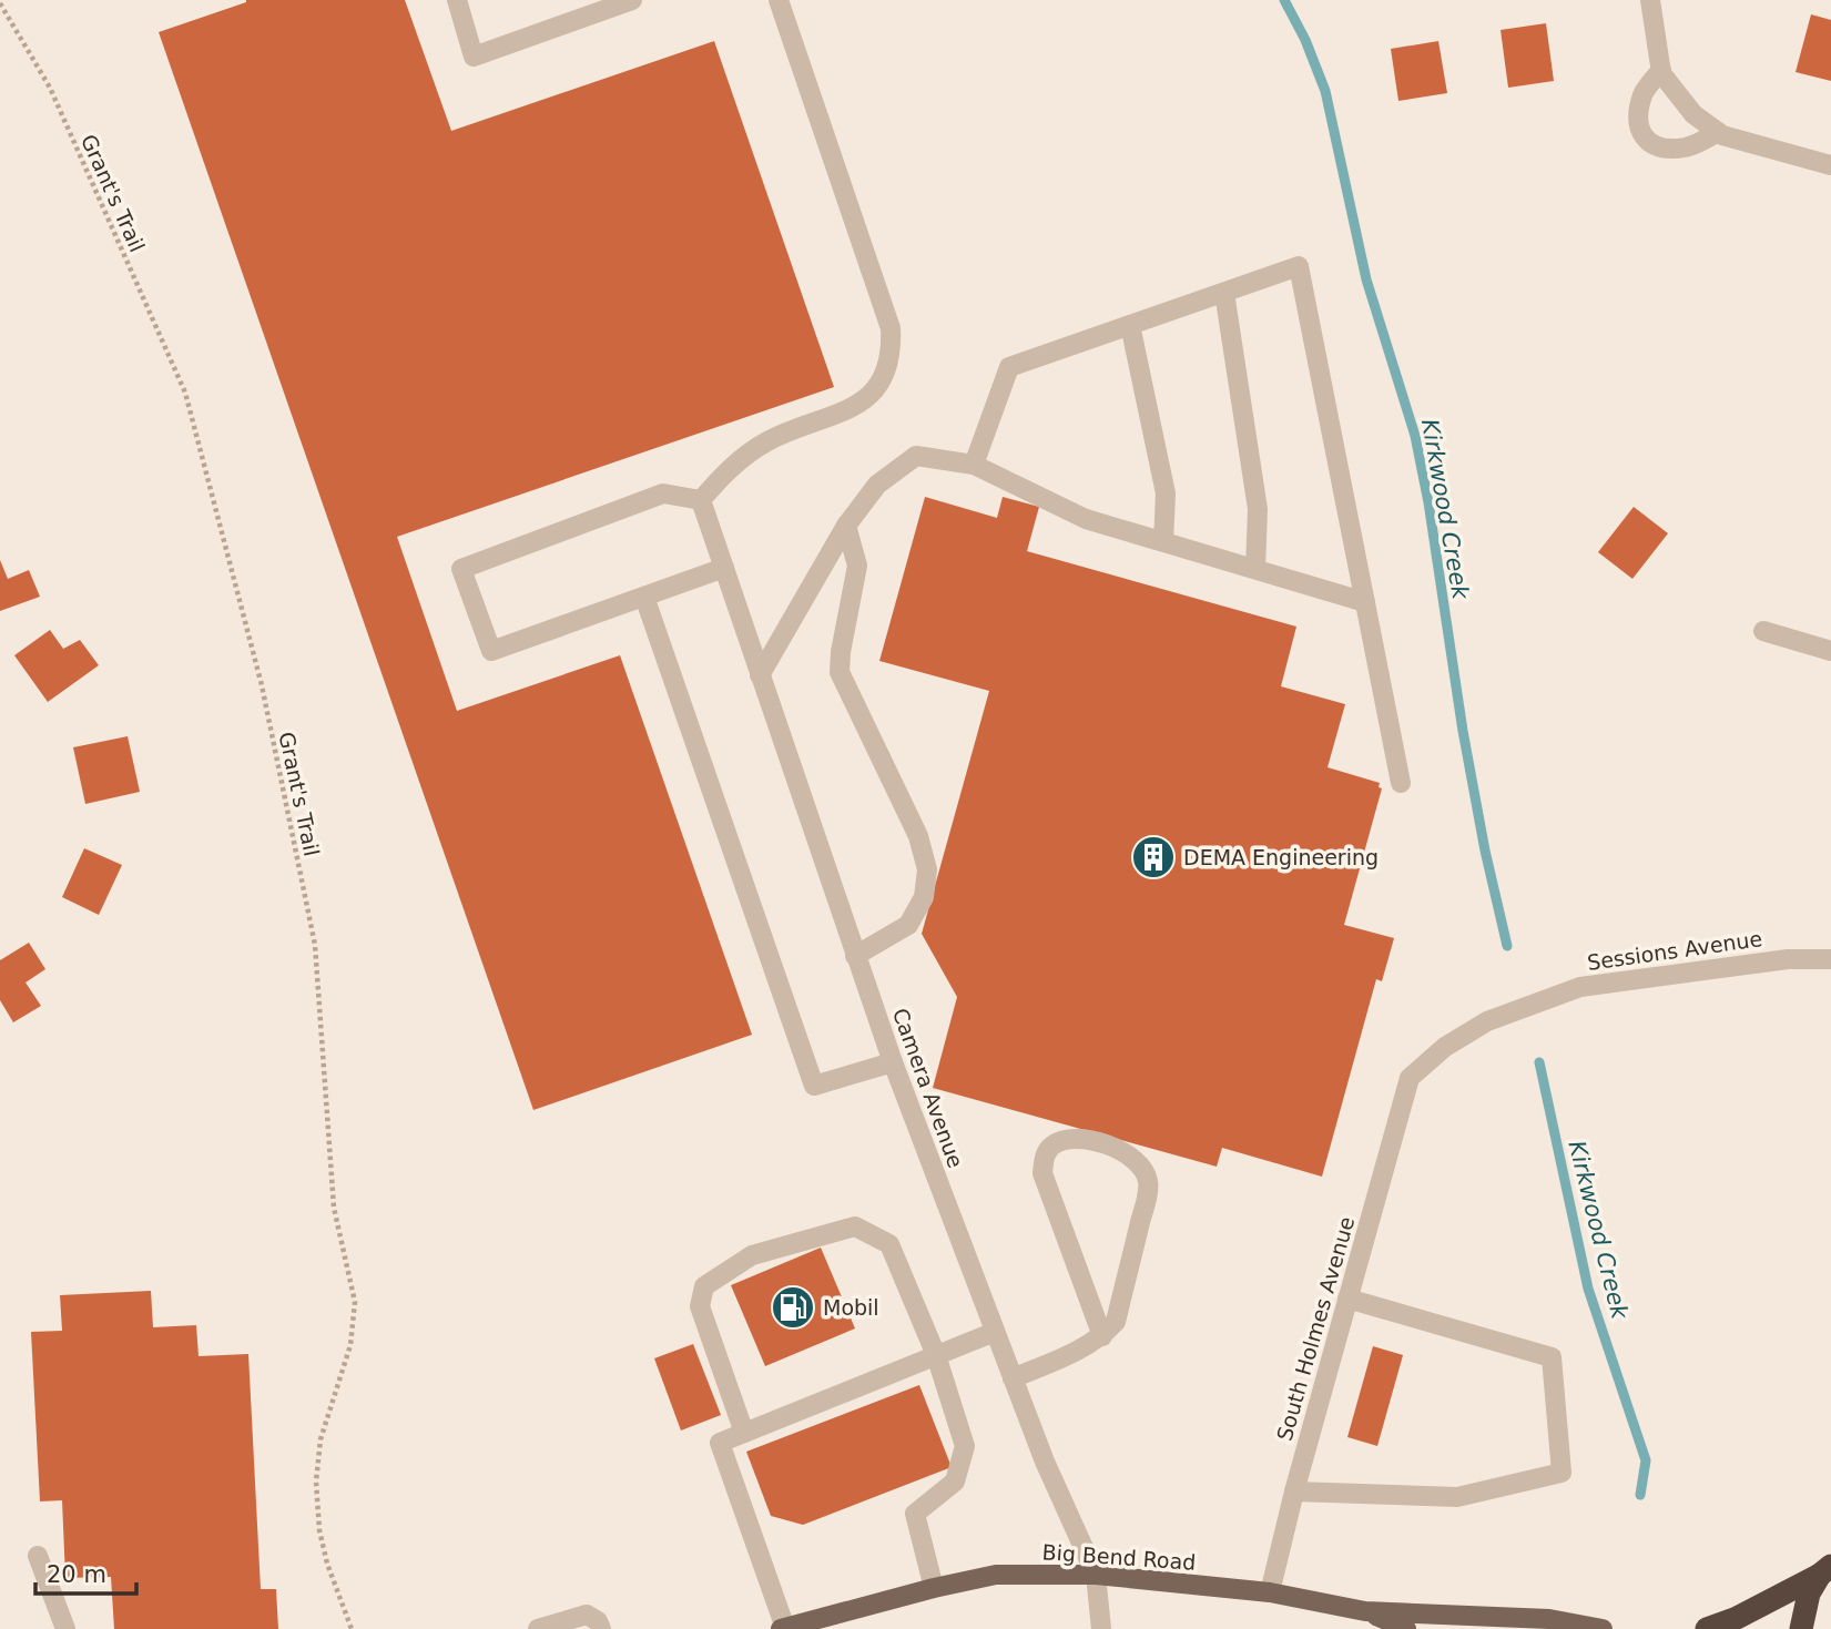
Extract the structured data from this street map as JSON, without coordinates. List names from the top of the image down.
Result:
{
  "streets": {
    "main road": ["Big Bend Road"],
    "street": ["Sessions Avenue", "Camera Avenue", "South Holmes Avenue"],
    "path": ["Grant's Trail"]
  },
  "crossings": [
    ["Sessions Avenue", "South Holmes Avenue"],
    ["Camera Avenue", "Big Bend Road"],
    ["South Holmes Avenue", "Big Bend Road"]
  ],
  "water": ["Kirkwood Creek"],
  "places": {
    "building": ["DEMA Engineering"],
    "fuel station": ["Mobil"]
  },
  "scale_bar": "20 m"
}
